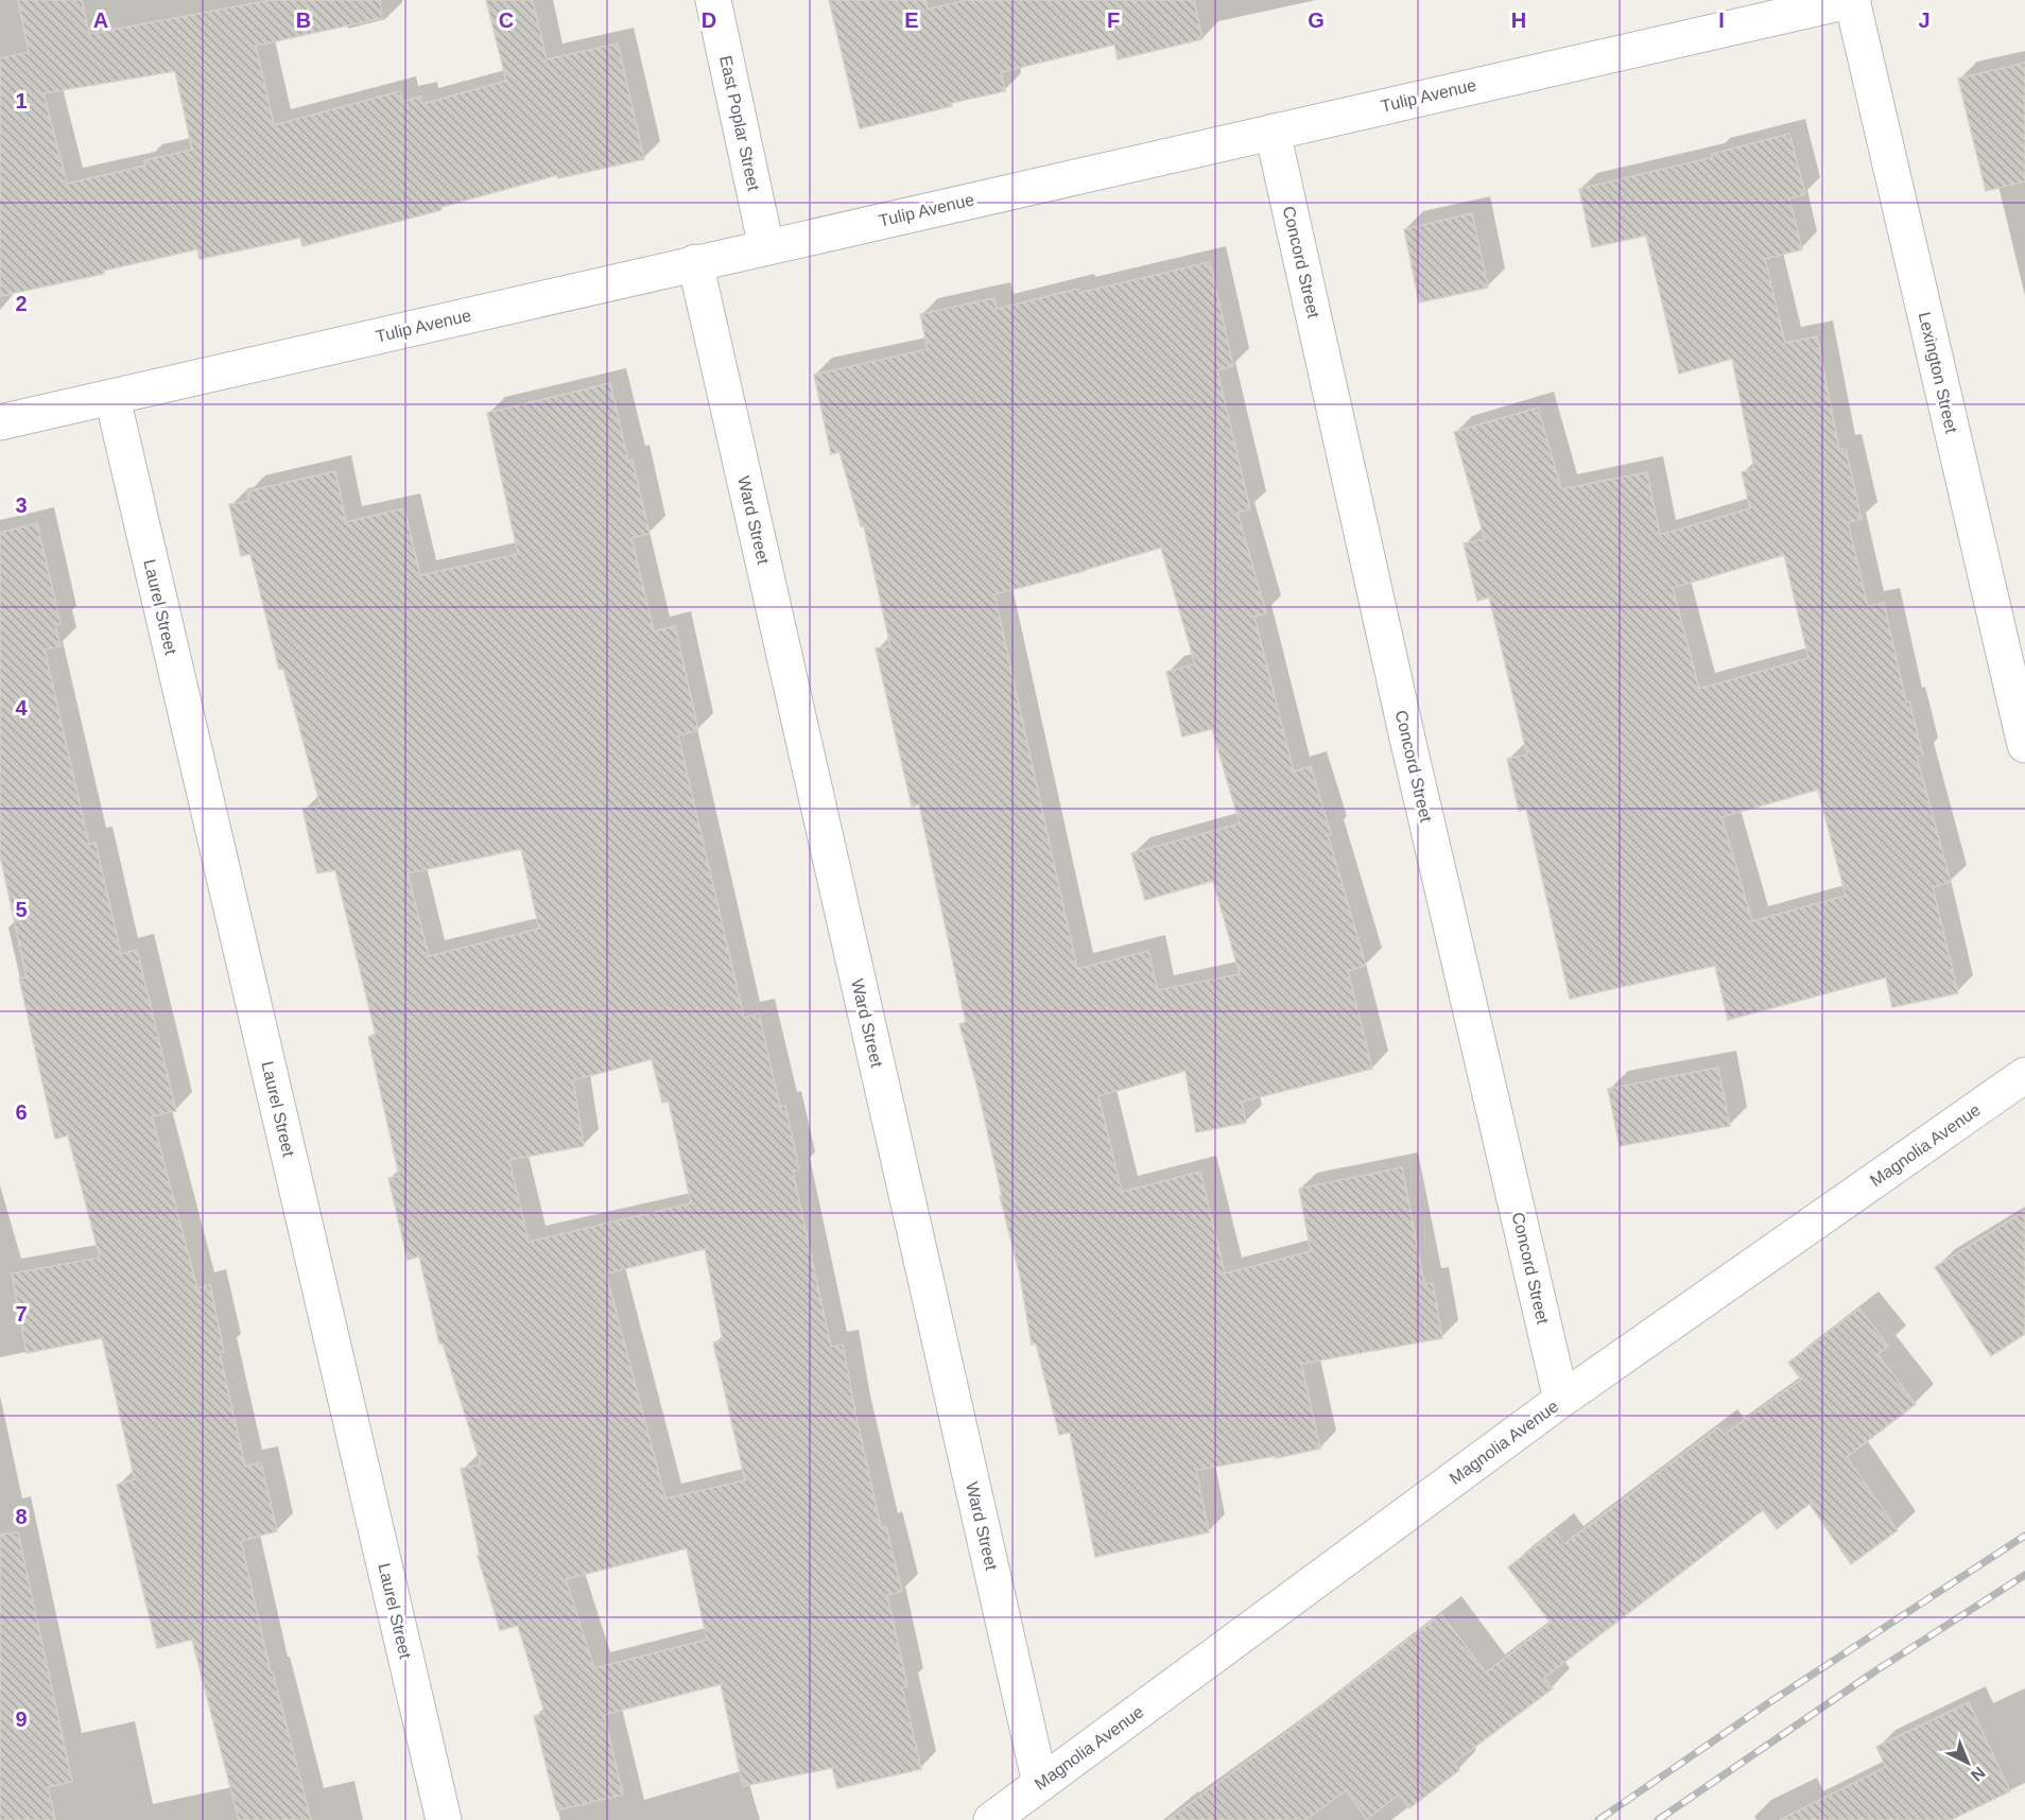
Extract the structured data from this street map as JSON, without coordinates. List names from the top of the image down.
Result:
{
  "streets": {
    "street": [
      "Tulip Avenue",
      "East Poplar Street",
      "Concord Street",
      "Lexington Street",
      "Ward Street",
      "Laurel Street",
      "Magnolia Avenue"
    ]
  },
  "crossings": [
    ["Tulip Avenue", "East Poplar Street"],
    ["Tulip Avenue", "Concord Street"],
    ["Tulip Avenue", "Lexington Street"],
    ["Tulip Avenue", "Ward Street"],
    ["Tulip Avenue", "Laurel Street"],
    ["Concord Street", "Magnolia Avenue"],
    ["Ward Street", "Magnolia Avenue"]
  ],
  "north": "bottom right",
  "grid": {
    "columns": [
      "A",
      "B",
      "C",
      "D",
      "E",
      "F",
      "G",
      "H",
      "I",
      "J"
    ],
    "rows": [
      "1",
      "2",
      "3",
      "4",
      "5",
      "6",
      "7",
      "8",
      "9"
    ]
  }
}
